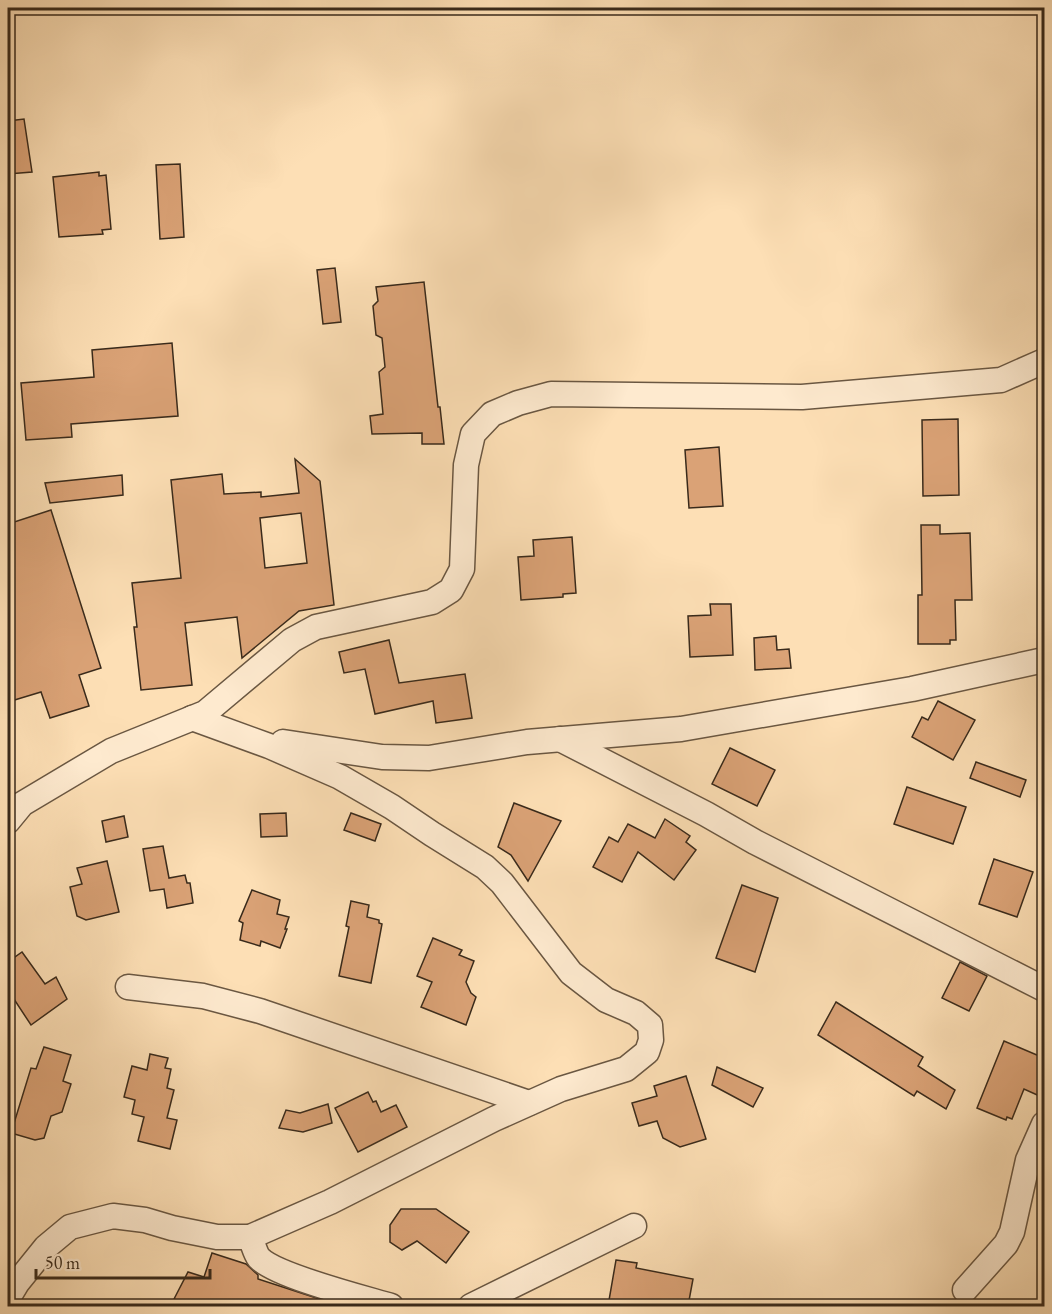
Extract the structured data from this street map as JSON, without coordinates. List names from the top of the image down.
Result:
{
  "scale_bar": "50 m"
}
